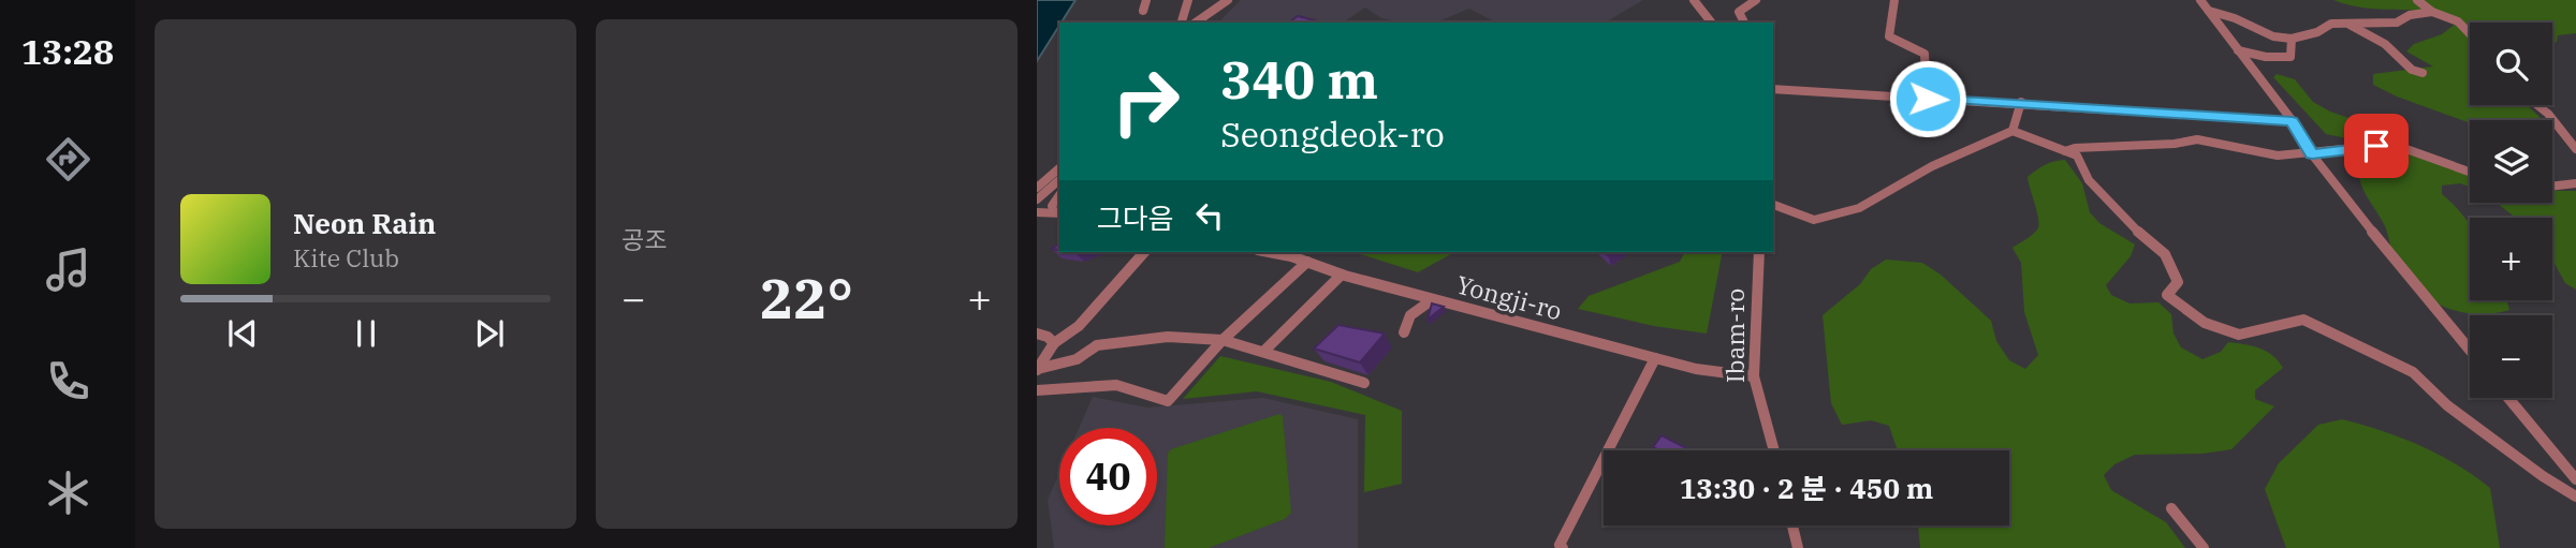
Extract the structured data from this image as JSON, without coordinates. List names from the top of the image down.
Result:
{
  "streets": {
    "street": ["Yongji-ro", "Ibam-ro"]
  },
  "crossings": [
    ["Yongji-ro", "Ibam-ro"]
  ],
  "page": {
    "tabs": "13:28",
    "tile": "공조",
    "map_buttons": ["+", "−"],
    "turn": ["340 m", "Seongdeok-ro"],
    "then": "그다음",
    "song": ["Neon Rain", "Kite Club"],
    "heat": ["−", "22°", "+"],
    "limit": "40",
    "trip": "13:30 · 2 분 · 450 m"
  }
}
